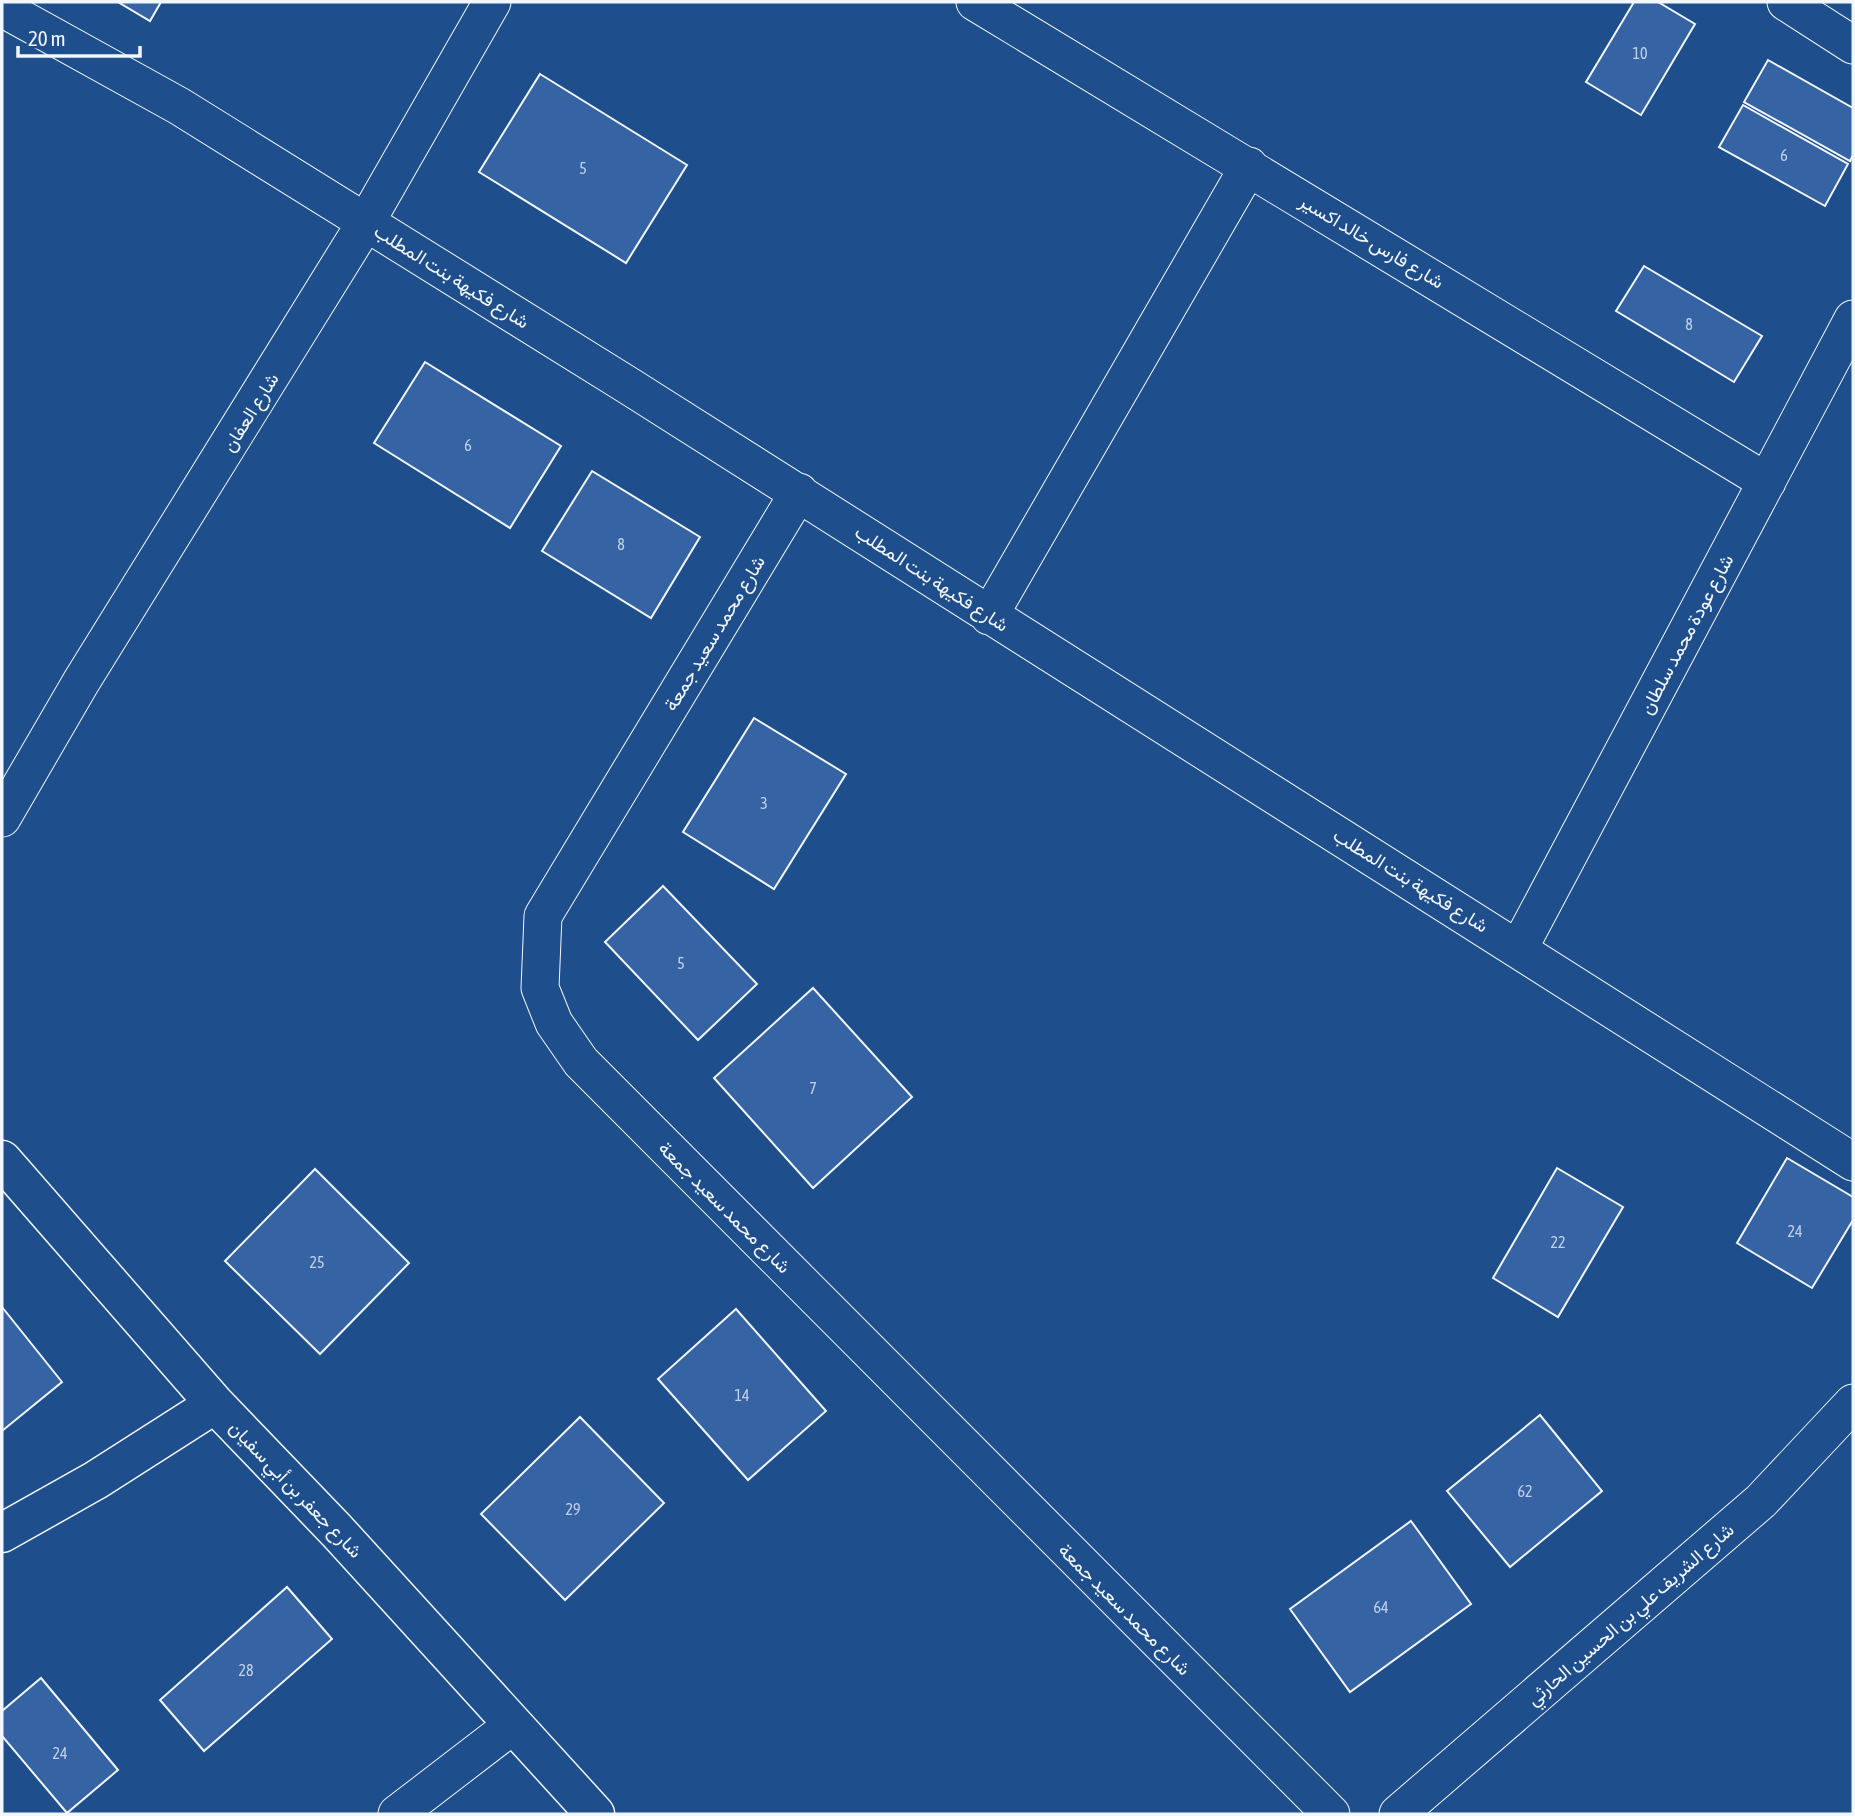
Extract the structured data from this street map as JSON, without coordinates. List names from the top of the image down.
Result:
{
  "streets": {
    "street": [
      "شارع فارس خالد اكسير",
      "شارع فكيهة بنت المطلب",
      "شارع العفان",
      "شارع محمد سعيد جمعة",
      "شارع عودة محمد سلطان",
      "شارع جعفر بن أبي سفيان",
      "شارع الشريف علي بن الحسين الحارثي"
    ]
  },
  "crossings": [
    ["شارع فارس خالد اكسير", "شارع عودة محمد سلطان"],
    ["شارع فكيهة بنت المطلب", "شارع العفان"],
    ["شارع فكيهة بنت المطلب", "شارع محمد سعيد جمعة"],
    ["شارع فكيهة بنت المطلب", "شارع عودة محمد سلطان"]
  ],
  "house_numbers": [
    "10",
    "6",
    "5",
    "8",
    "6",
    "8",
    "3",
    "5",
    "7",
    "24",
    "22",
    "25",
    "14",
    "62",
    "29",
    "64",
    "28",
    "24"
  ],
  "scale_bar": "20 m"
}
